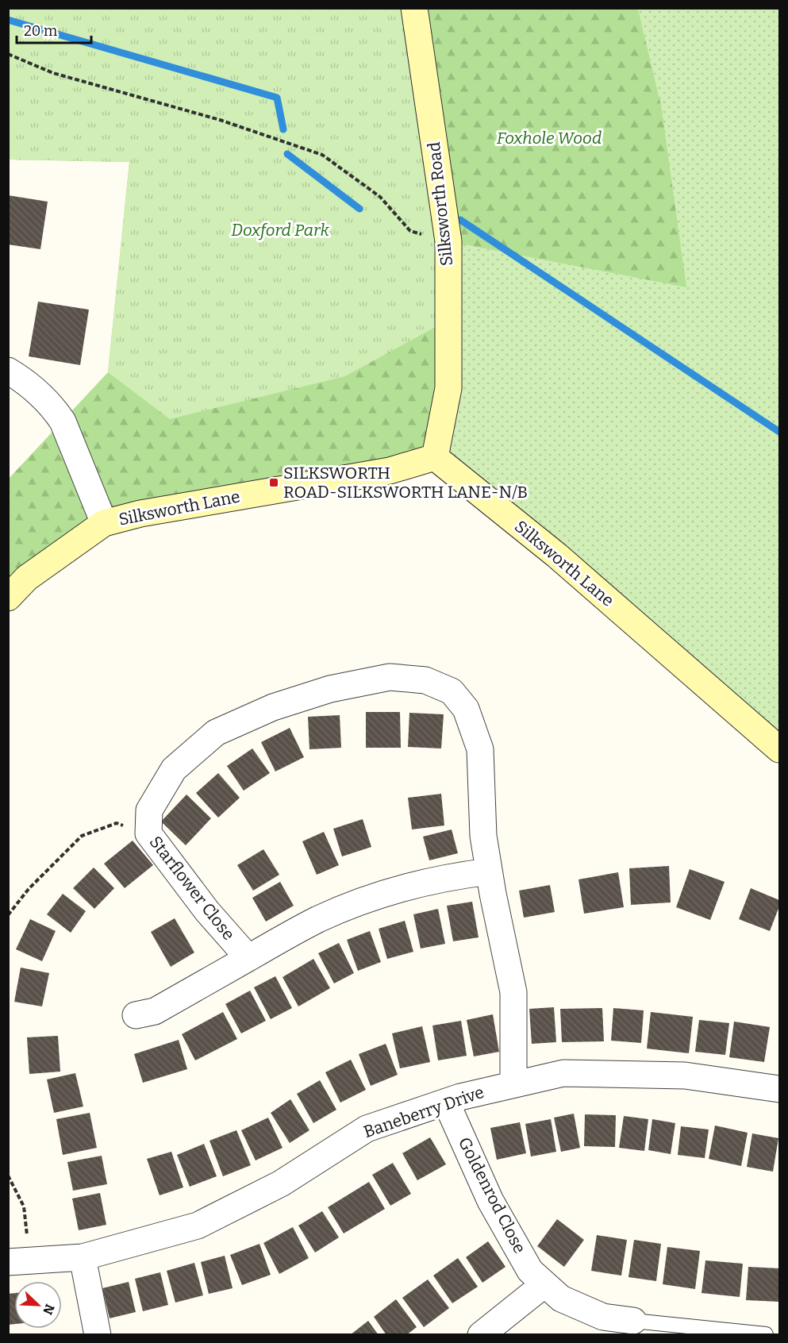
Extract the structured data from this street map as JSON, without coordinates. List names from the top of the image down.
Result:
{
  "streets": {
    "street": [
      "Silksworth Road",
      "Silksworth Lane",
      "Starflower Close",
      "Baneberry Drive",
      "Goldenrod Close"
    ]
  },
  "crossings": [
    ["Silksworth Road", "Silksworth Lane"],
    ["Starflower Close", "Baneberry Drive"],
    ["Baneberry Drive", "Goldenrod Close"]
  ],
  "parks": ["Foxhole Wood", "Doxford Park"],
  "places": {
    "transit": ["SILKSWORTH ROAD-SILKSWORTH LANE-N/B"]
  },
  "scale_bar": "20 m",
  "north": "bottom right"
}
